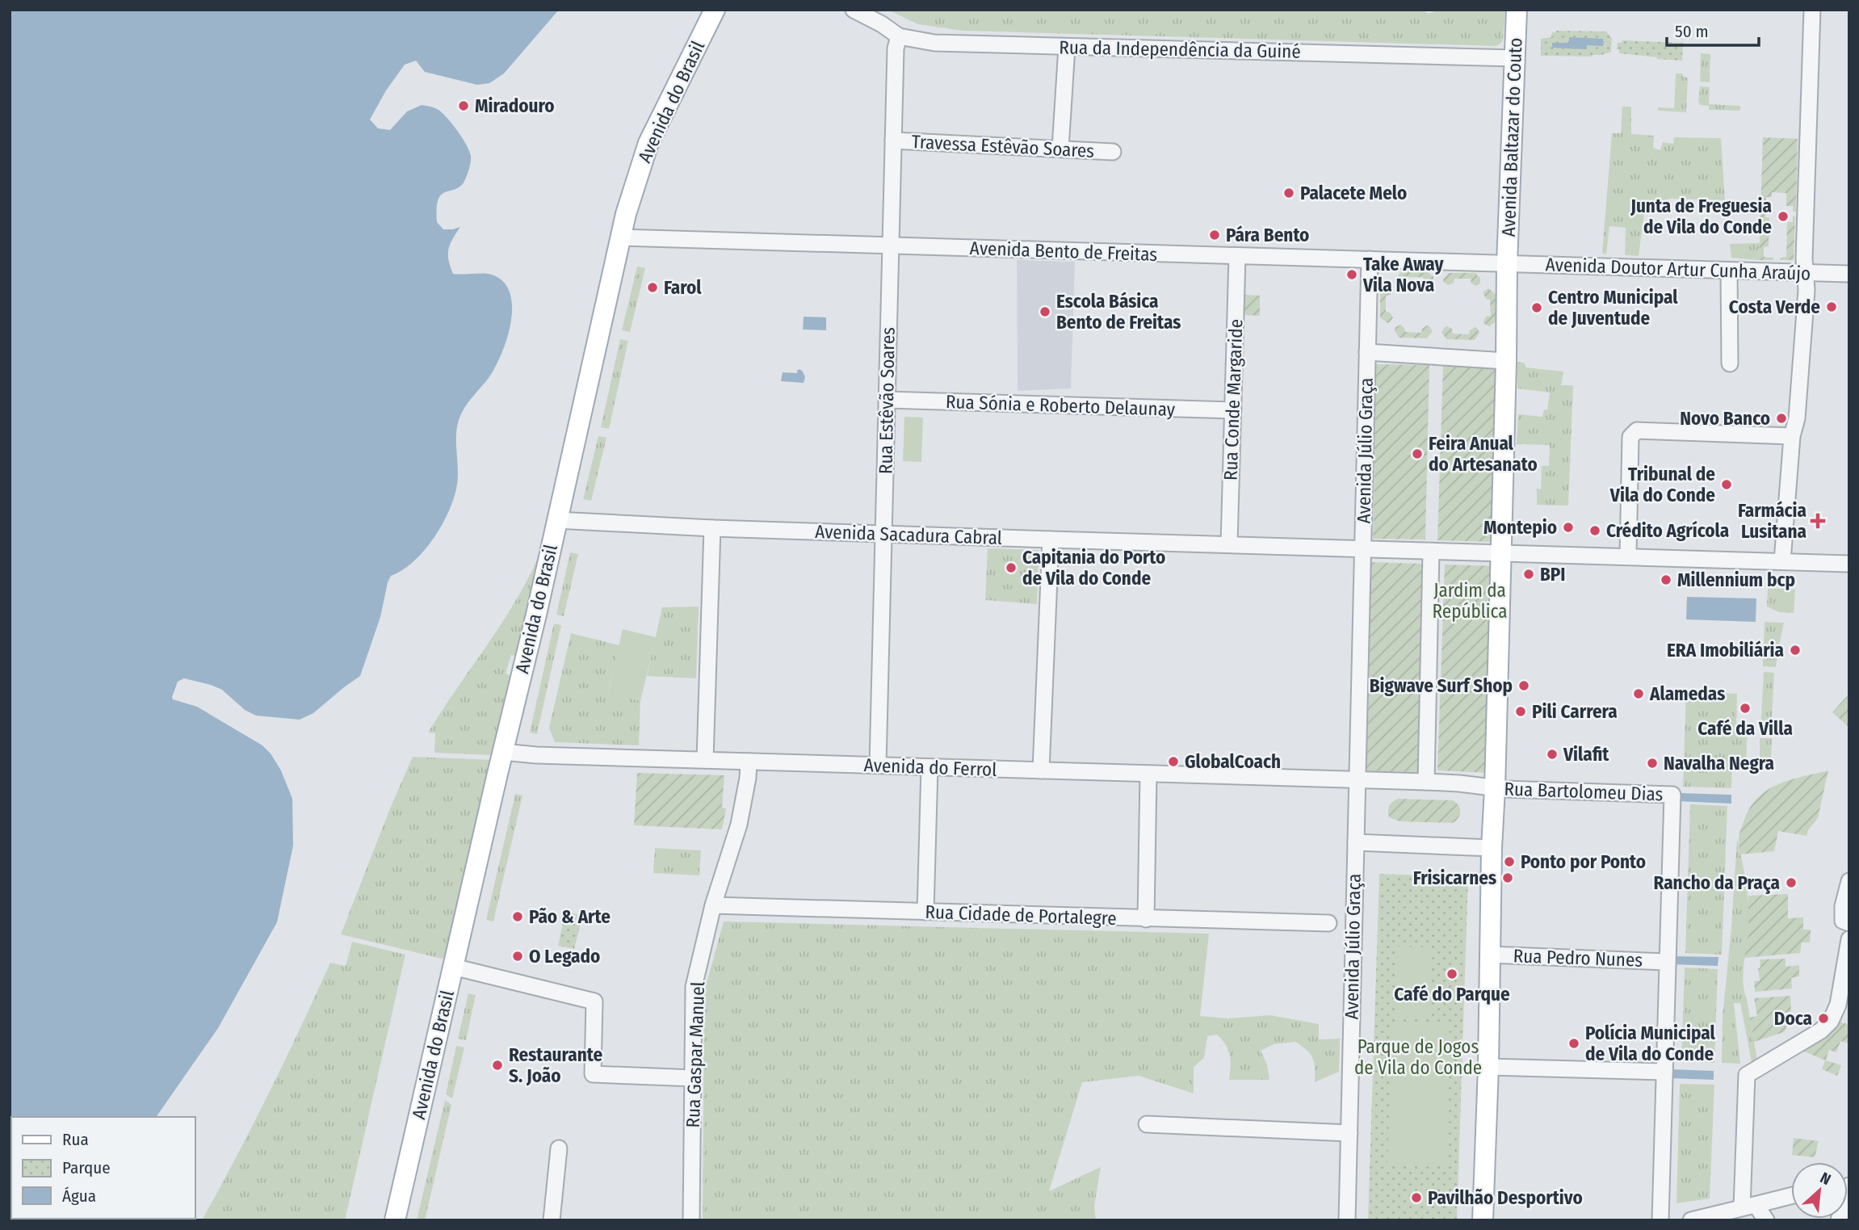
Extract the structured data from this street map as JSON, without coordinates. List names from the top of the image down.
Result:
{
  "streets": {
    "main road": ["Avenida do Brasil", "Avenida Baltazar do Couto"],
    "street": [
      "Rua da Independência da Guiné",
      "Travessa Estêvão Soares",
      "Avenida Bento de Freitas",
      "Avenida Doutor Artur Cunha Araújo",
      "Rua Conde Margaride",
      "Rua Estêvão Soares",
      "Rua Sónia e Roberto Delaunay",
      "Avenida Júlio Graça",
      "Avenida Sacadura Cabral",
      "Avenida do Ferrol",
      "Rua Bartolomeu Dias",
      "Rua Cidade de Portalegre",
      "Rua Pedro Nunes",
      "Rua Gaspar Manuel"
    ]
  },
  "crossings": [
    ["Rua da Independência da Guiné", "Avenida Baltazar do Couto"],
    ["Rua da Independência da Guiné", "Rua Estêvão Soares"],
    ["Avenida do Brasil", "Avenida Bento de Freitas"],
    ["Avenida do Brasil", "Avenida Sacadura Cabral"],
    ["Avenida do Brasil", "Avenida do Ferrol"],
    ["Avenida Baltazar do Couto", "Avenida Bento de Freitas"],
    ["Avenida Baltazar do Couto", "Avenida Doutor Artur Cunha Araújo"],
    ["Travessa Estêvão Soares", "Rua Estêvão Soares"],
    ["Avenida Bento de Freitas", "Avenida Doutor Artur Cunha Araújo"],
    ["Avenida Bento de Freitas", "Rua Conde Margaride"],
    ["Avenida Bento de Freitas", "Rua Estêvão Soares"],
    ["Avenida Bento de Freitas", "Avenida Júlio Graça"],
    ["Rua Conde Margaride", "Rua Sónia e Roberto Delaunay"],
    ["Rua Conde Margaride", "Avenida Sacadura Cabral"],
    ["Rua Estêvão Soares", "Rua Sónia e Roberto Delaunay"],
    ["Rua Estêvão Soares", "Avenida Sacadura Cabral"],
    ["Rua Estêvão Soares", "Avenida do Ferrol"],
    ["Avenida Júlio Graça", "Avenida Sacadura Cabral"],
    ["Avenida Júlio Graça", "Avenida do Ferrol"],
    ["Avenida do Ferrol", "Rua Gaspar Manuel"],
    ["Rua Bartolomeu Dias", "Rua Pedro Nunes"],
    ["Rua Cidade de Portalegre", "Rua Gaspar Manuel"]
  ],
  "parks": ["Jardim da República", "Parque de Jogos de Vila do Conde"],
  "places": {
    "other": [
      "Miradouro",
      "Palacete Melo",
      "Junta de Freguesia de Vila do Conde",
      "Pára Bento",
      "Take Away Vila Nova",
      "Farol",
      "Costa Verde",
      "Centro Municipal de Juventude",
      "Escola Básica Bento de Freitas",
      "Novo Banco",
      "Feira Anual do Artesanato",
      "Tribunal de Vila do Conde",
      "Montepio",
      "Crédito Agrícola",
      "Capitania do Porto de Vila do Conde",
      "BPI",
      "Millennium bcp",
      "ERA Imobiliária",
      "Bigwave Surf Shop",
      "Alamedas",
      "Café da Villa",
      "Pili Carrera",
      "Vilafit",
      "GlobalCoach",
      "Navalha Negra",
      "Ponto por Ponto",
      "Frisicarnes",
      "Rancho da Praça",
      "Pão & Arte",
      "O Legado",
      "Café do Parque",
      "Doca",
      "Polícia Municipal de Vila do Conde",
      "Restaurante S. João",
      "Pavilhão Desportivo"
    ],
    "health": ["Farmácia Lusitana"]
  },
  "legend": ["Rua", "Parque", "Água"],
  "scale_bar": "50 m",
  "north": "top right"
}
